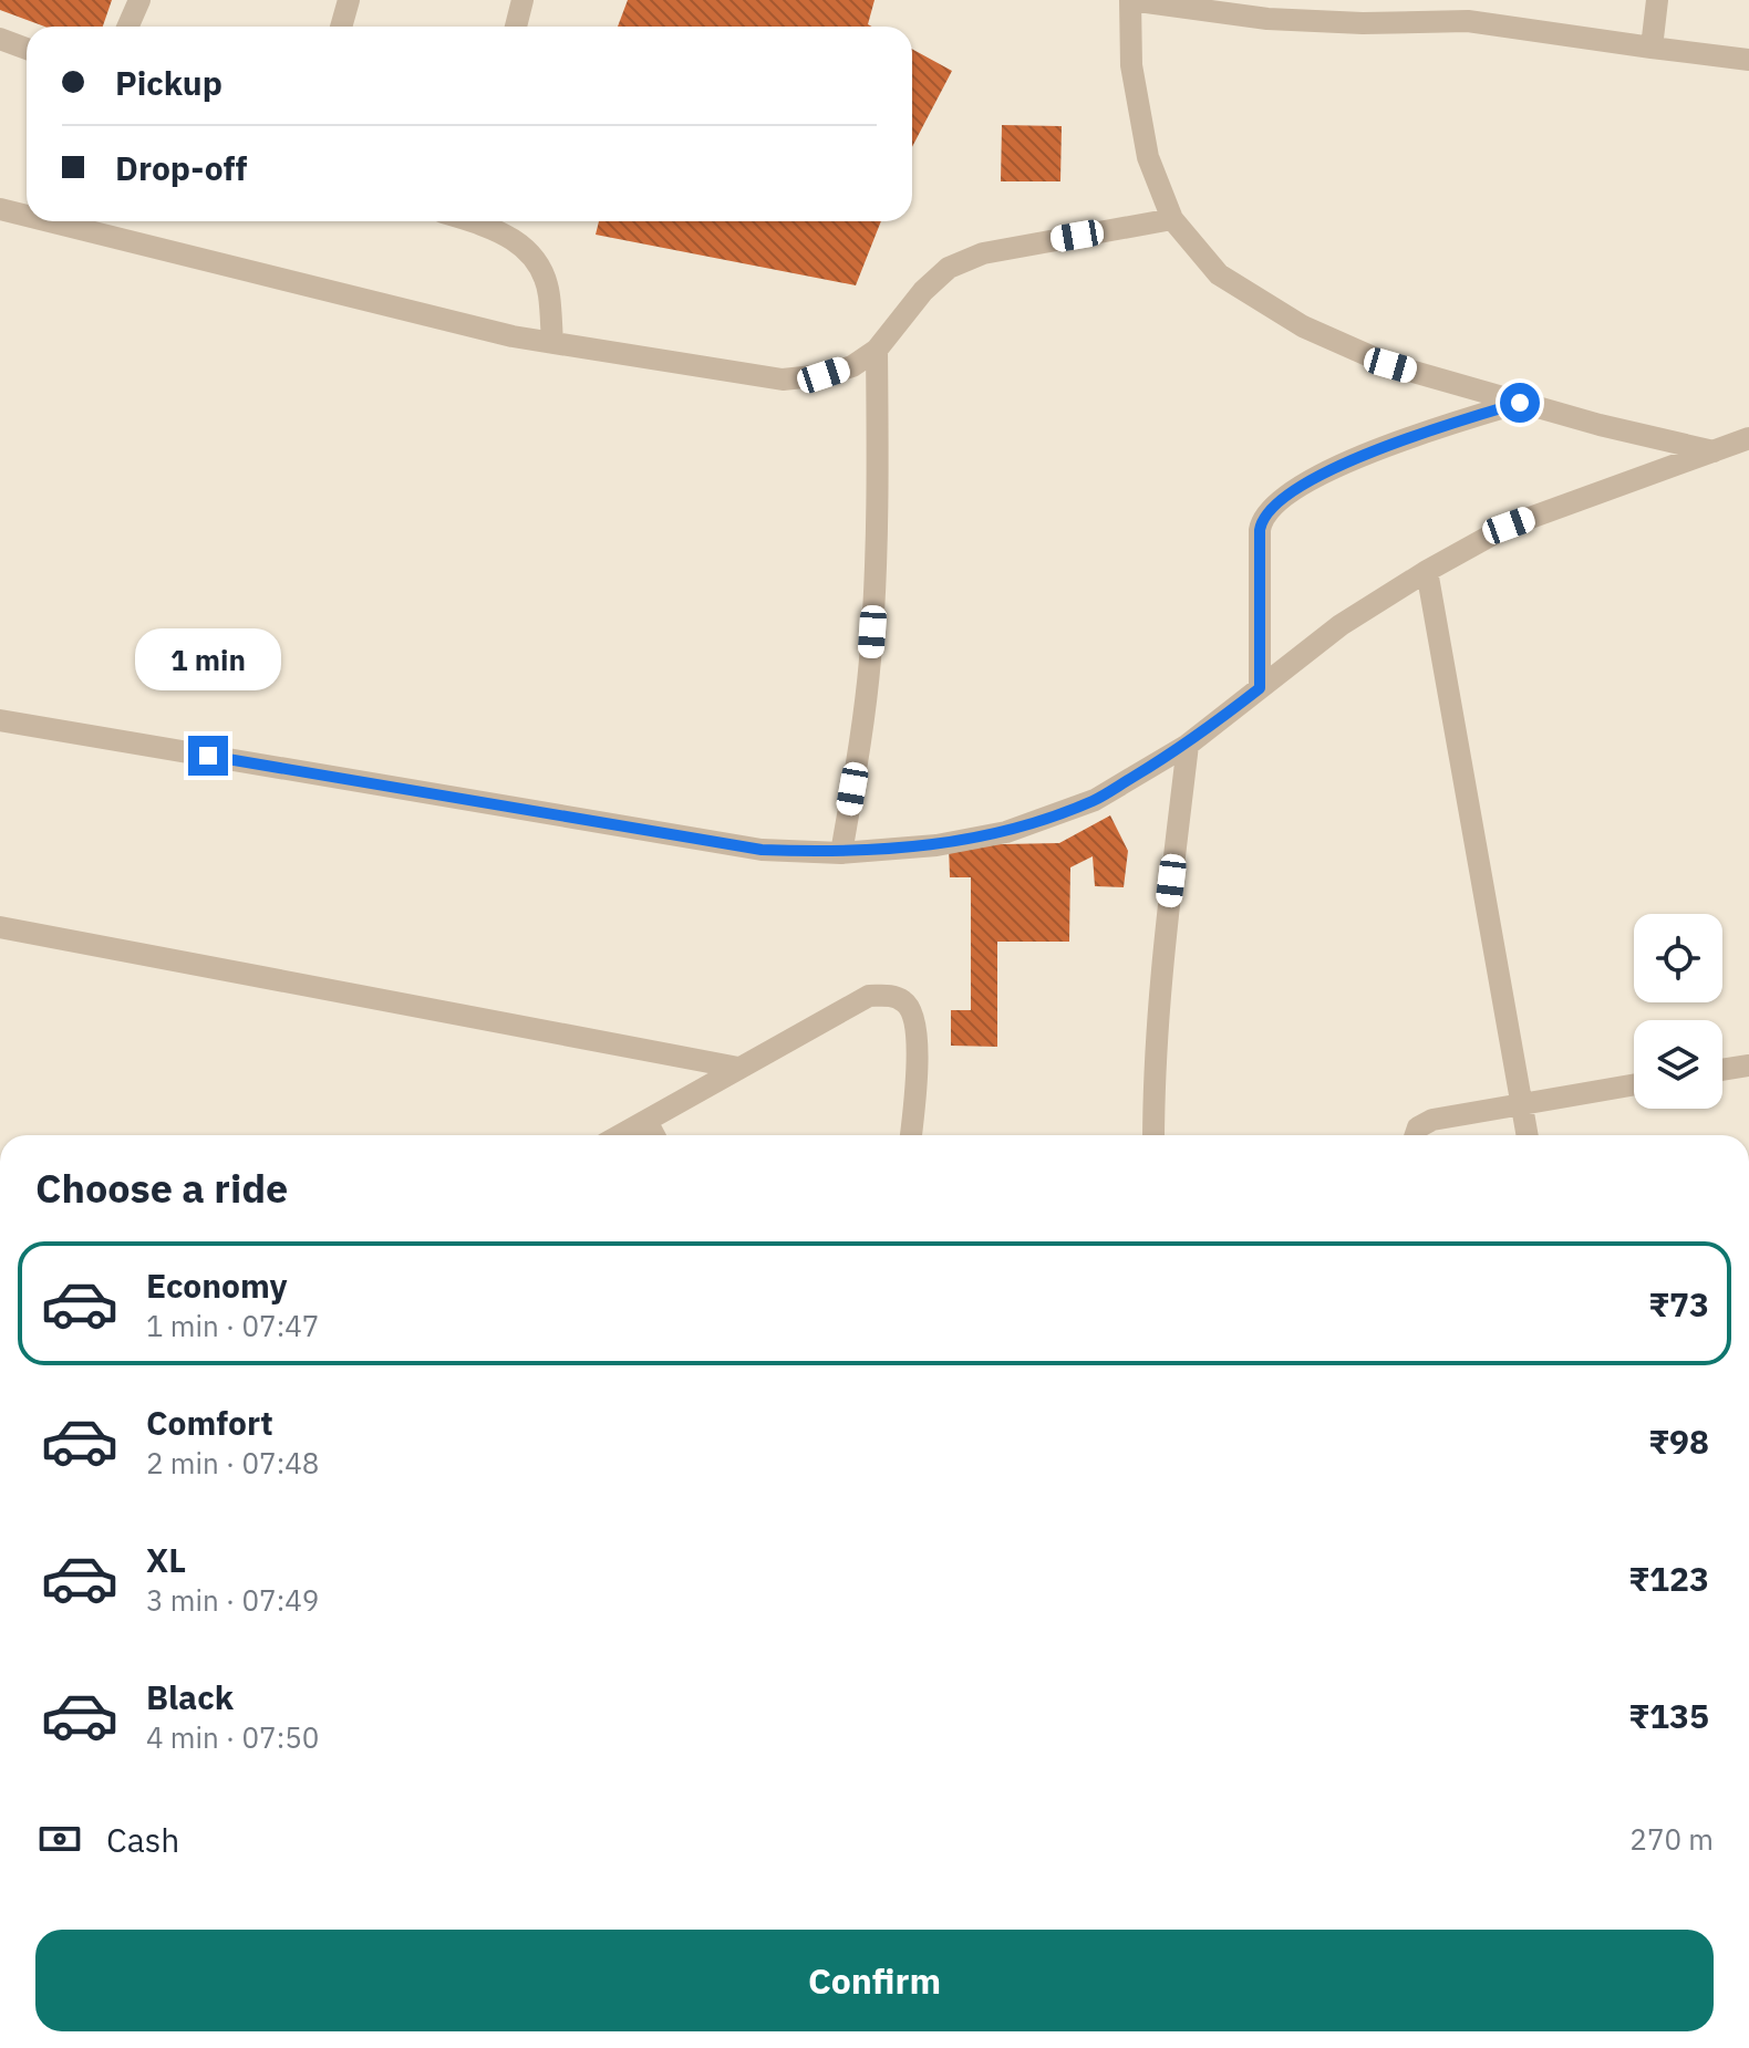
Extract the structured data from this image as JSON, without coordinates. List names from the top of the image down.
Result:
{
  "page": {
    "banner": ["Pickup", "Drop-off"],
    "bubble": "1 min",
    "heading": "Choose a ride",
    "list": [
      {
        "name": "Economy",
        "note": "1 min · 07:47",
        "value": "₹73"
      },
      {
        "name": "Comfort",
        "note": "2 min · 07:48",
        "value": "₹98"
      },
      {
        "name": "XL",
        "note": "3 min · 07:49",
        "value": "₹123"
      },
      {
        "name": "Black",
        "note": "4 min · 07:50",
        "value": "₹135"
      }
    ],
    "pay": ["Cash", "270 m"],
    "buttons": "Confirm"
  }
}
